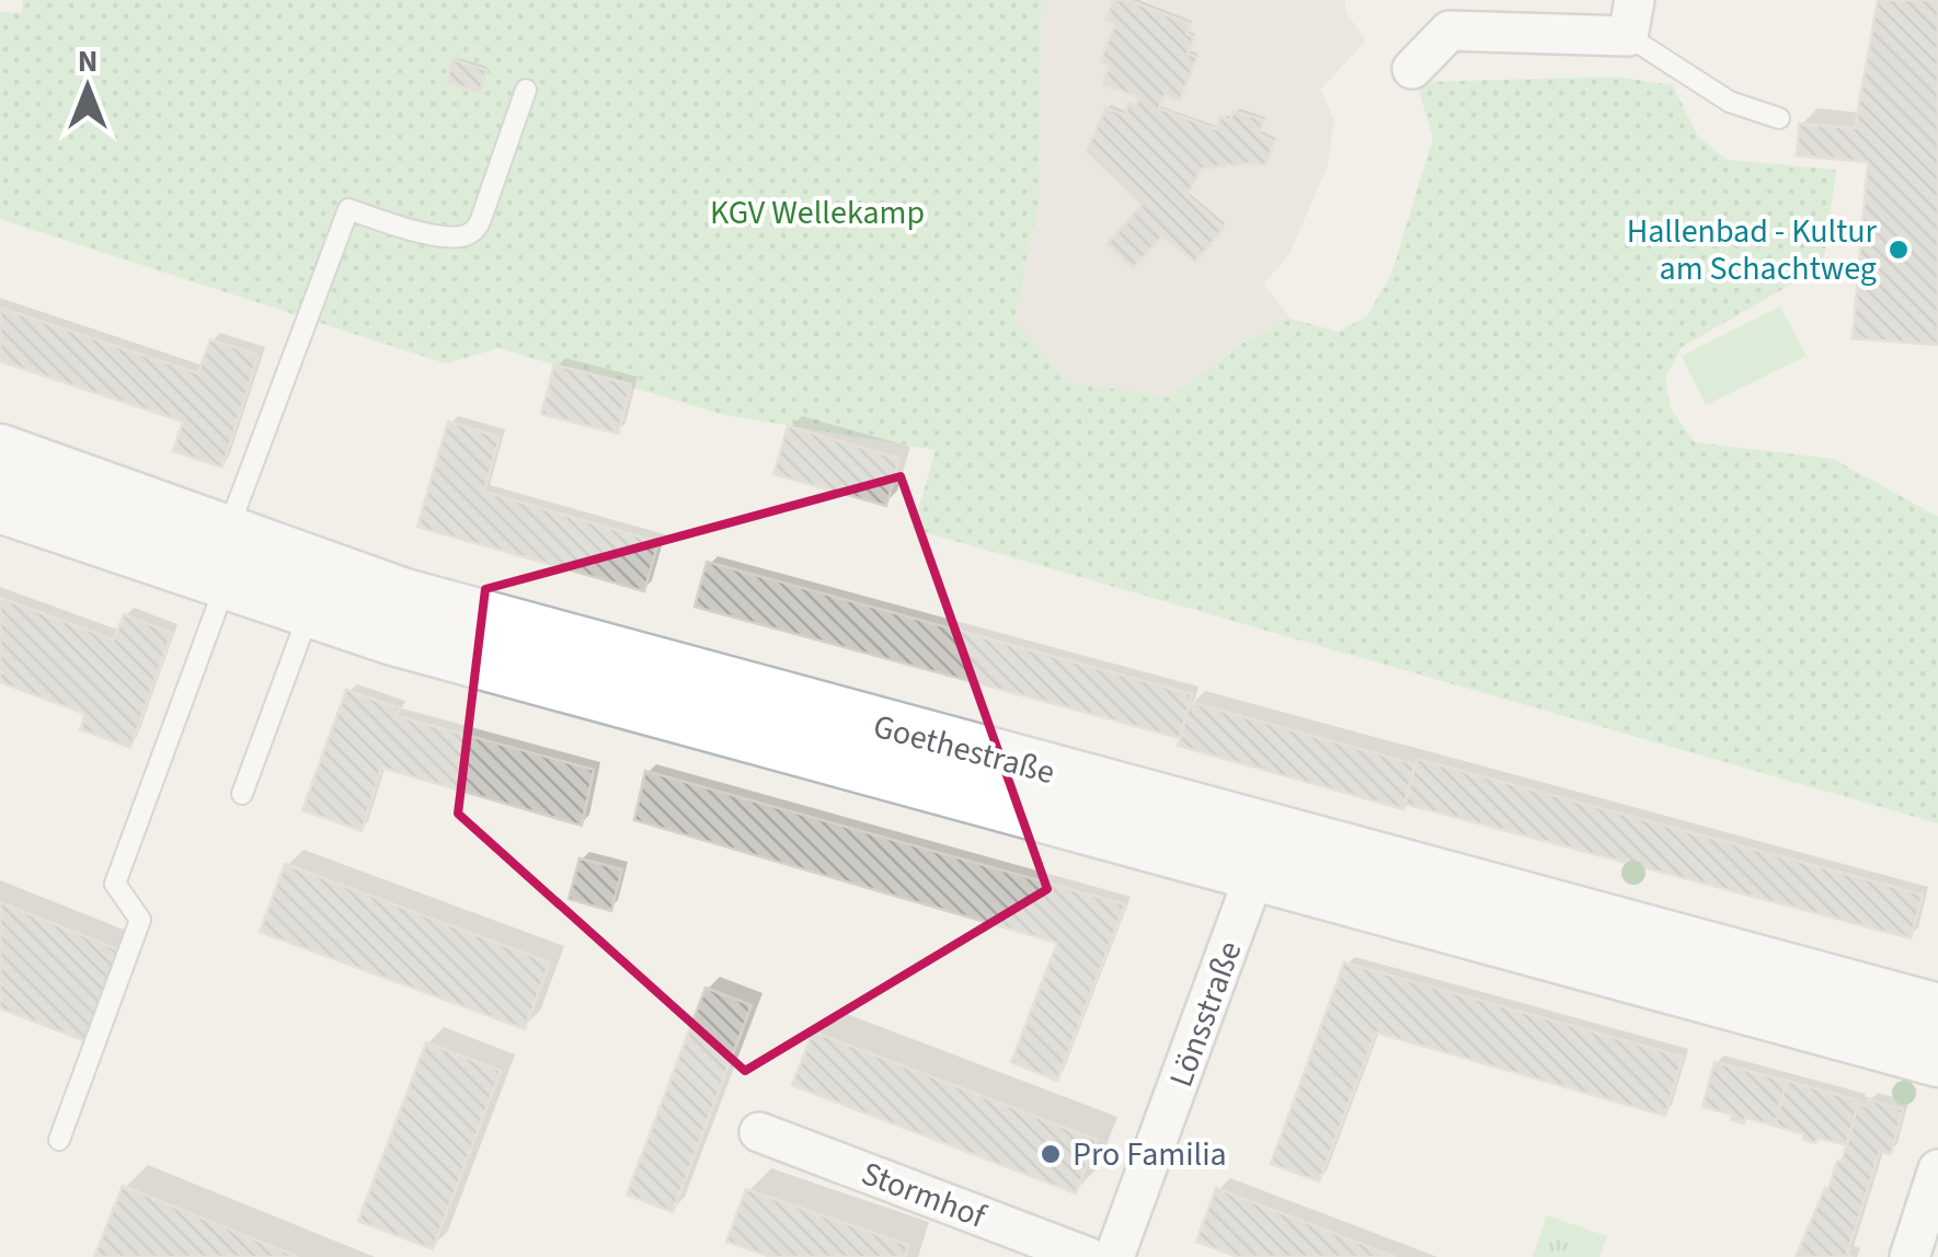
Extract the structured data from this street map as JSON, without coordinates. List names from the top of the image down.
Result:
{
  "streets": {
    "street": ["Goethestraße", "Lönsstraße", "Stormhof"]
  },
  "crossings": [
    ["Goethestraße", "Lönsstraße"]
  ],
  "parks": ["KGV Wellekamp"],
  "places": ["Hallenbad - Kultur am Schachtweg", "Pro Familia"],
  "north": "top"
}
